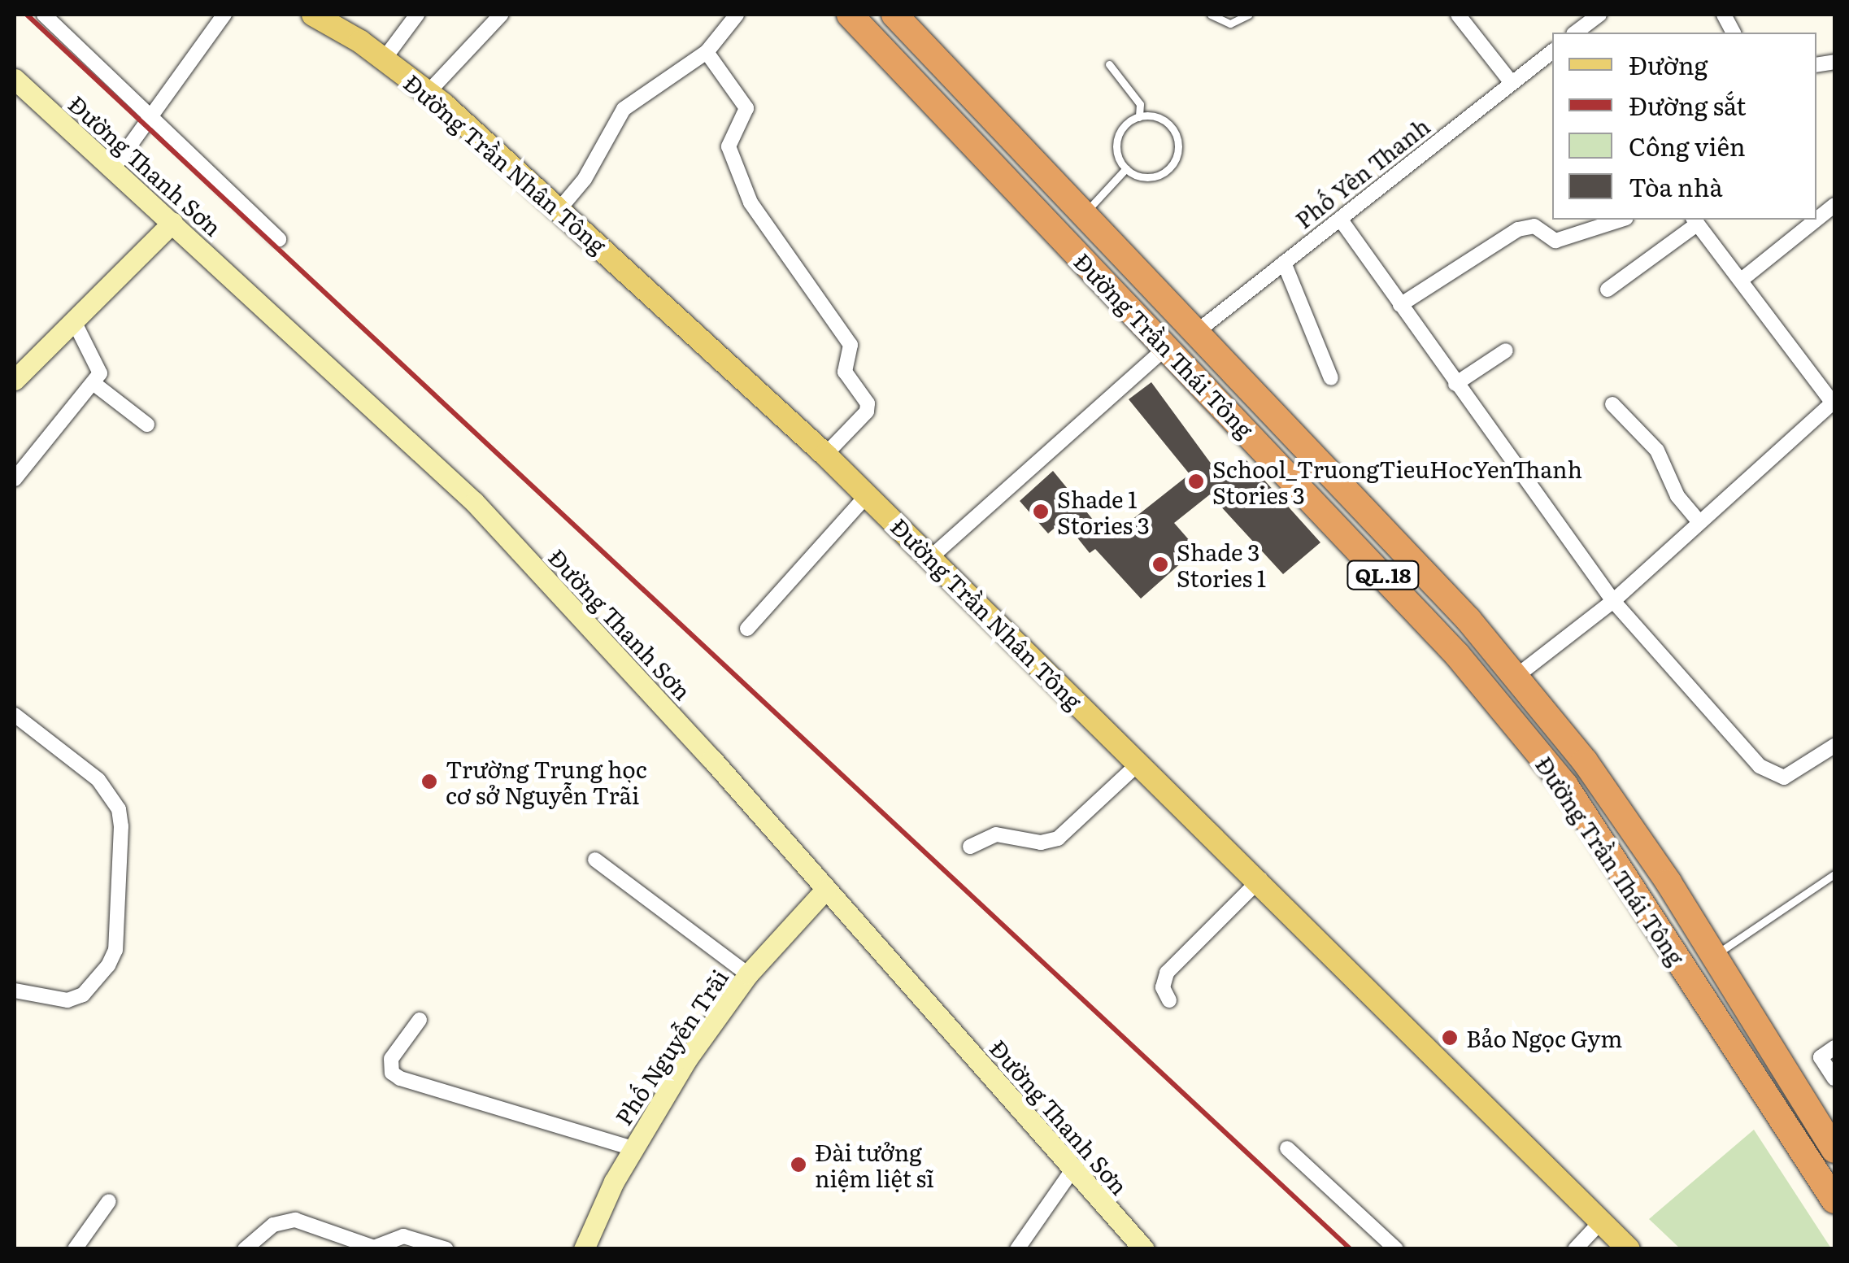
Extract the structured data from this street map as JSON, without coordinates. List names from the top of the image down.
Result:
{
  "streets": {
    "highway": ["Đường Trần Thái Tông", "QL.18"],
    "main road": ["Đường Trần Nhân Tông"],
    "street": ["Đường Thanh Sơn", "Phố Yên Thanh", "Phố Nguyễn Trãi"]
  },
  "crossings": [
    ["Đường Thanh Sơn", "Phố Nguyễn Trãi"],
    ["Phố Yên Thanh", "Đường Trần Thái Tông"]
  ],
  "places": [
    "School_TruongTieuHocYenThanh Stories 3",
    "Shade 1 Stories 3",
    "Shade 3 Stories 1",
    "Trường Trung học cơ sở Nguyễn Trãi",
    "Bảo Ngọc Gym",
    "Đài tưởng niệm liệt sĩ"
  ],
  "legend": [
    "Đường",
    "Đường sắt",
    "Công viên",
    "Tòa nhà"
  ]
}
